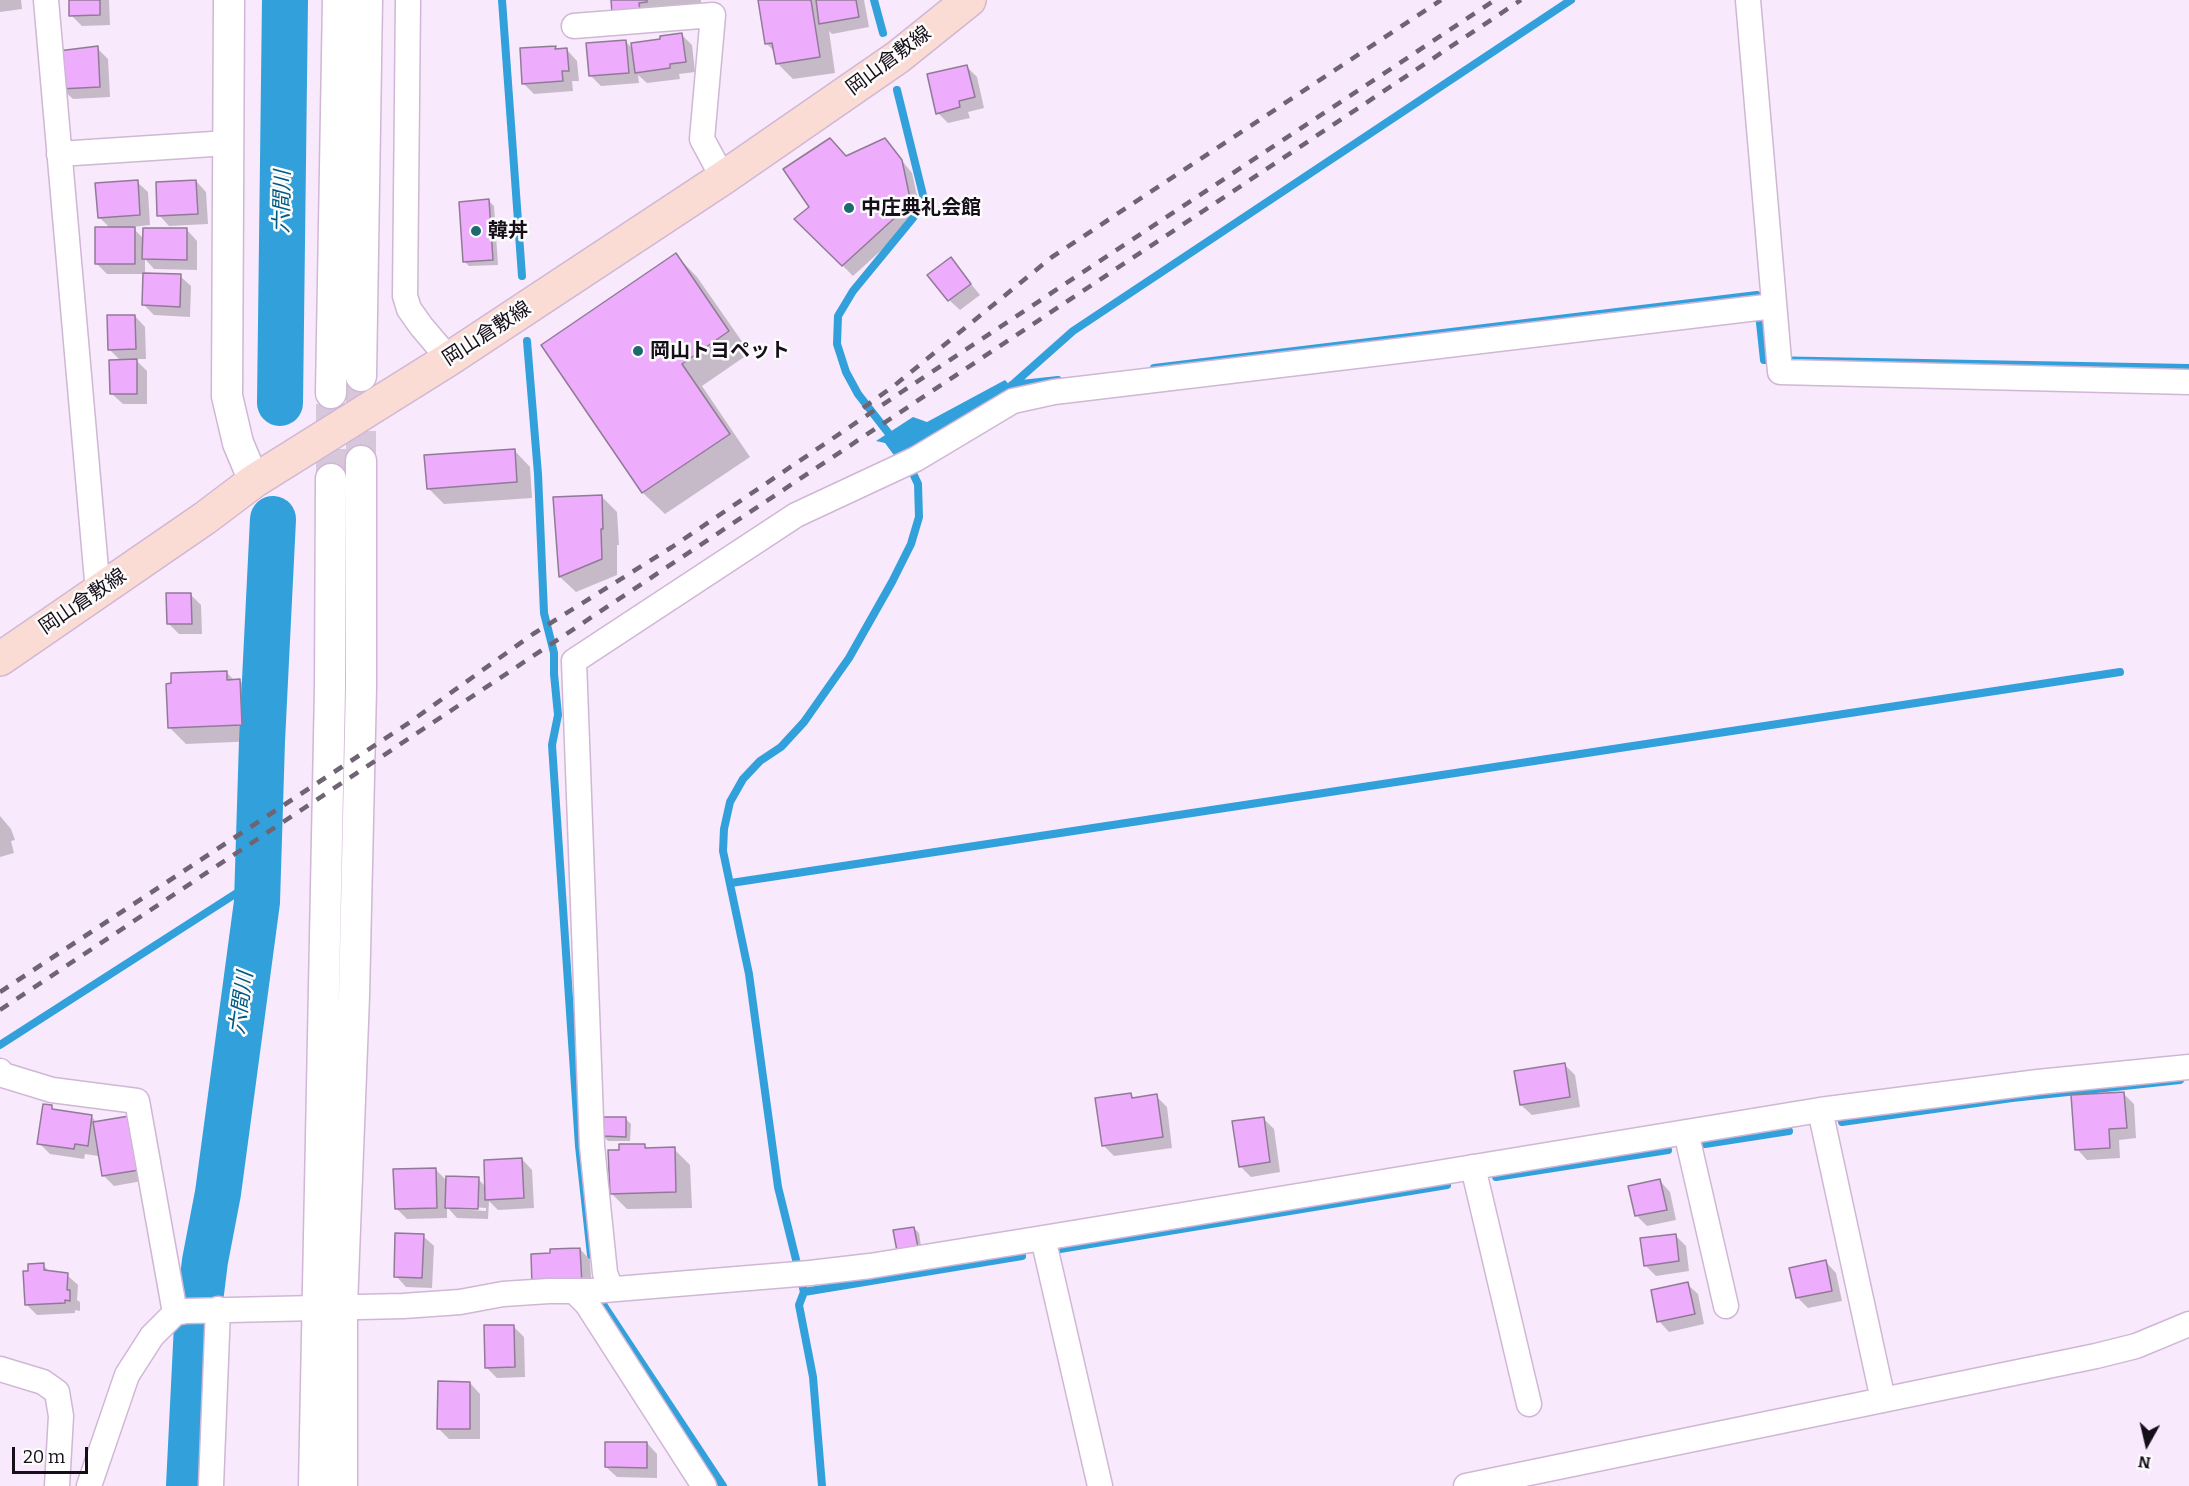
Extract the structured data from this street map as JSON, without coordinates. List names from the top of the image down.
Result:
{
  "streets": {
    "main road": ["岡山倉敷線"]
  },
  "water": ["六間川"],
  "places": ["中庄典礼会館", "韓丼", "岡山トヨペット"],
  "scale_bar": "20 m",
  "north": "bottom"
}
